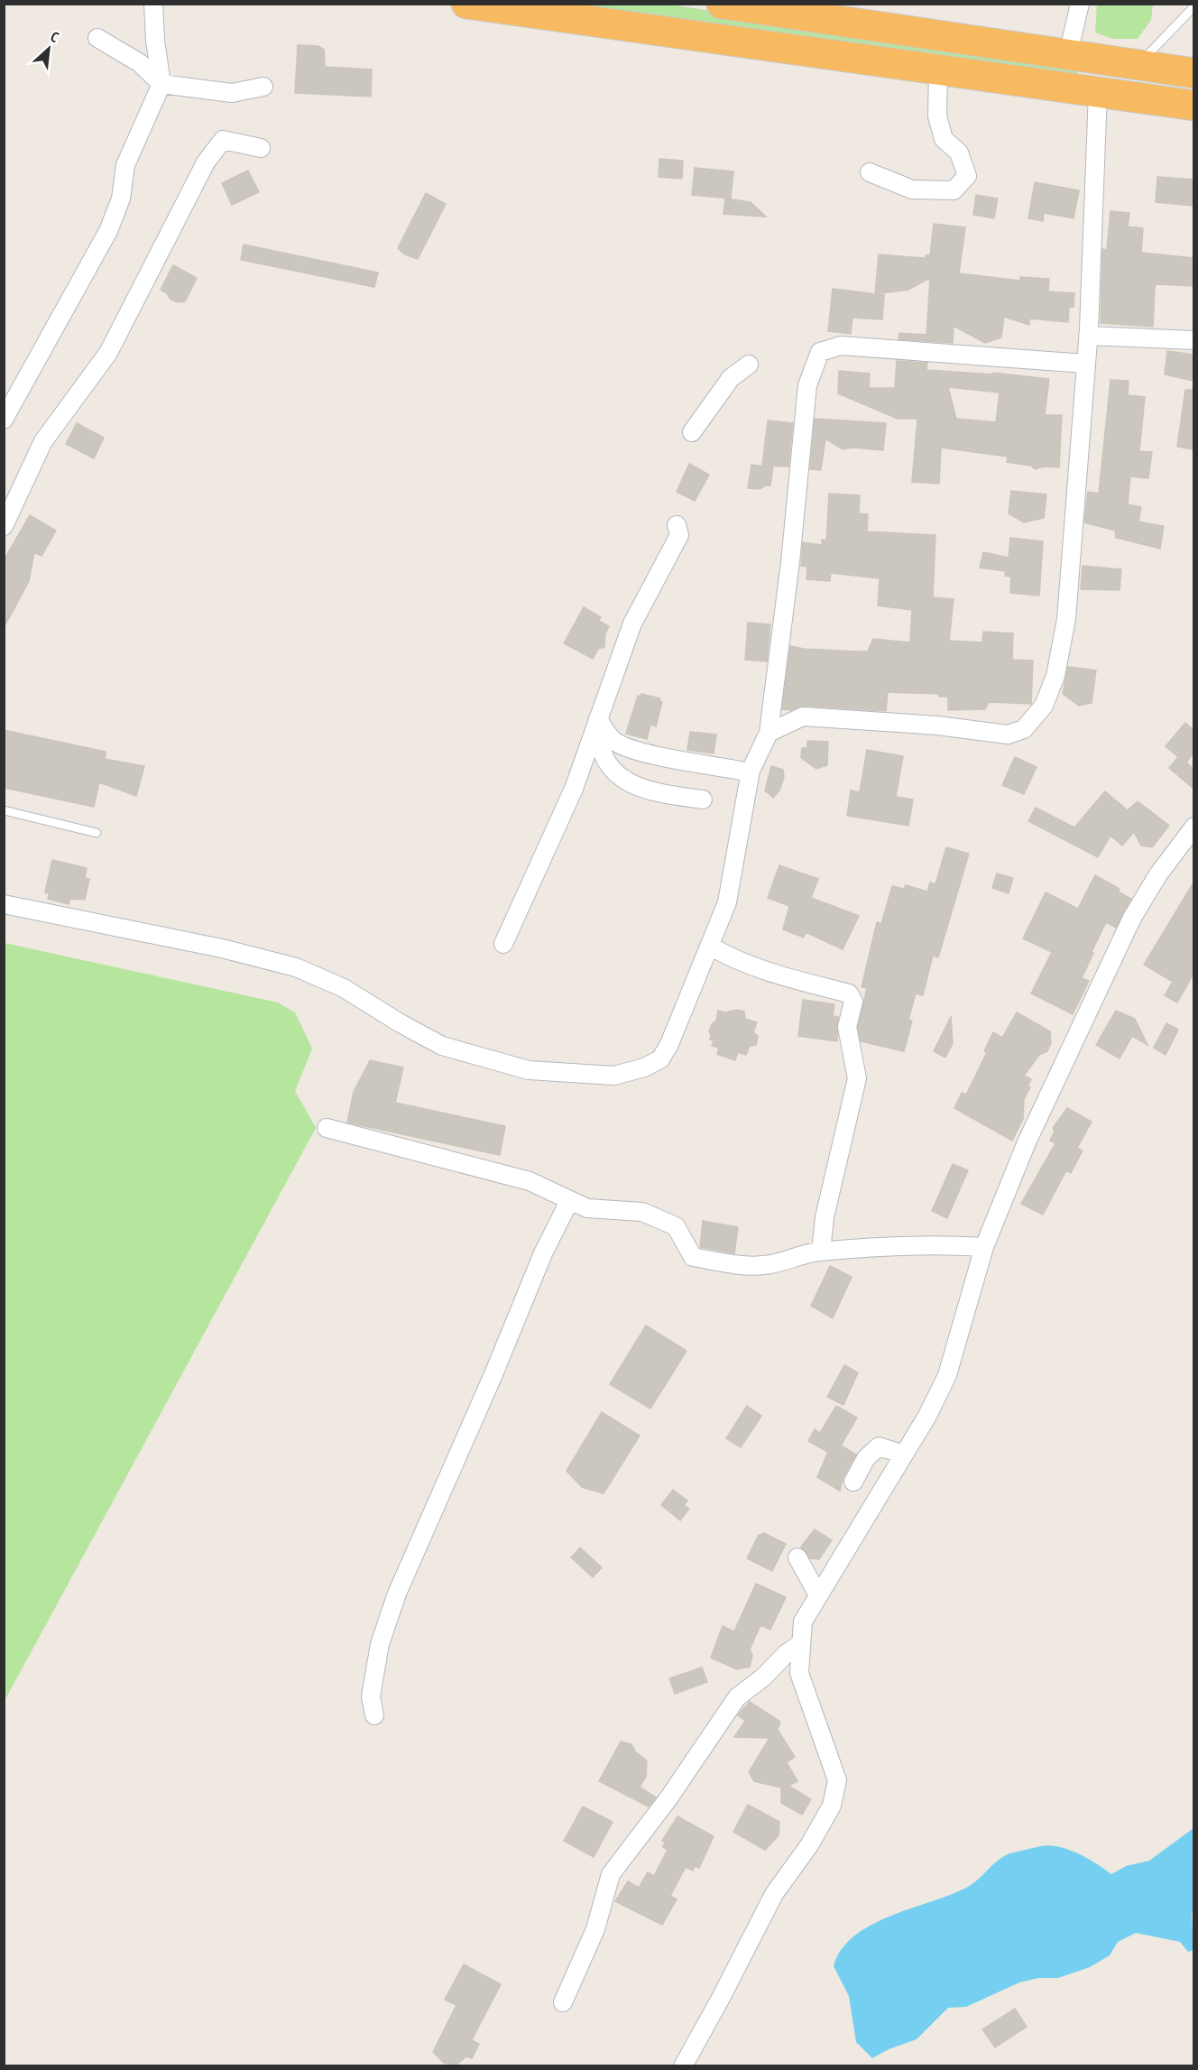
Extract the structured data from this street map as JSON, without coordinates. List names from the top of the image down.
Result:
{
  "north": "top right"
}
